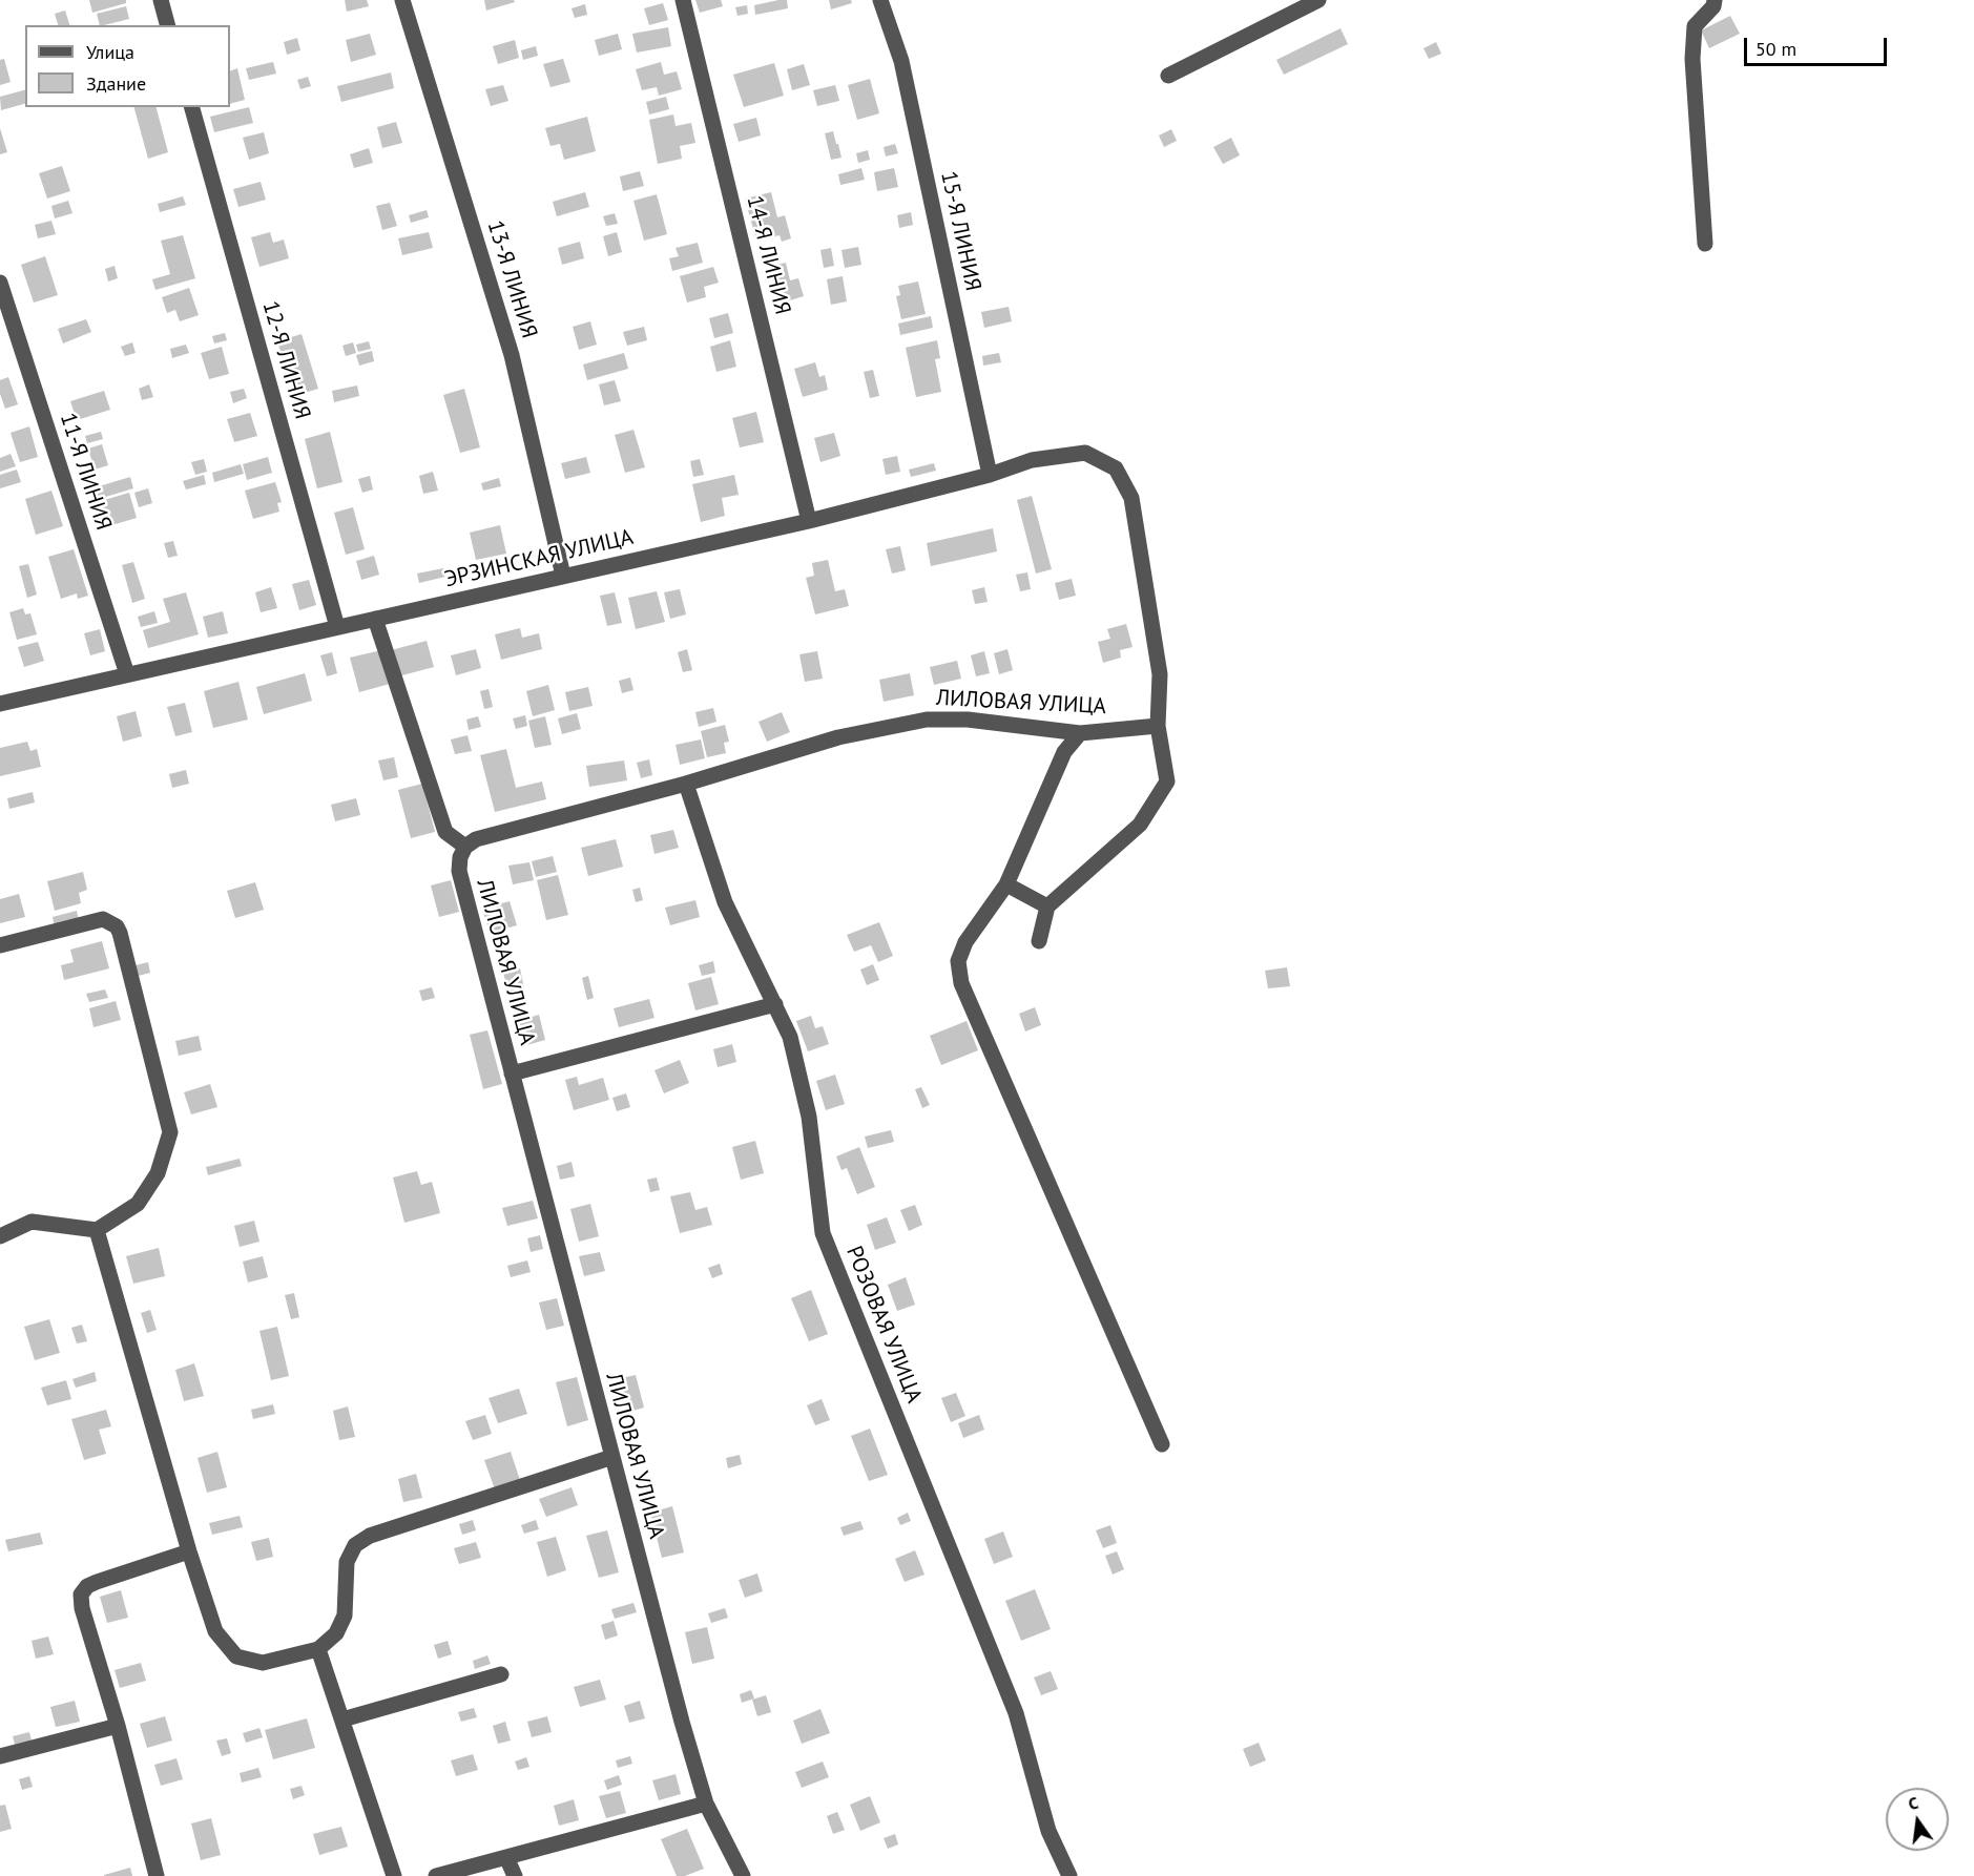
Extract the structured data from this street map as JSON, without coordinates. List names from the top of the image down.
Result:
{
  "streets": {
    "street": [
      "15-Я ЛИНИЯ",
      "14-Я ЛИНИЯ",
      "13-Я ЛИНИЯ",
      "12-Я ЛИНИЯ",
      "11-Я ЛИНИЯ",
      "ЭРЗИНСКАЯ УЛИЦА",
      "ЛИЛОВАЯ УЛИЦА",
      "РОЗОВАЯ УЛИЦА"
    ]
  },
  "crossings": [
    ["15-Я ЛИНИЯ", "ЭРЗИНСКАЯ УЛИЦА"],
    ["14-Я ЛИНИЯ", "ЭРЗИНСКАЯ УЛИЦА"],
    ["13-Я ЛИНИЯ", "ЭРЗИНСКАЯ УЛИЦА"],
    ["12-Я ЛИНИЯ", "ЭРЗИНСКАЯ УЛИЦА"],
    ["11-Я ЛИНИЯ", "ЭРЗИНСКАЯ УЛИЦА"],
    ["ЭРЗИНСКАЯ УЛИЦА", "ЛИЛОВАЯ УЛИЦА"],
    ["ЛИЛОВАЯ УЛИЦА", "РОЗОВАЯ УЛИЦА"]
  ],
  "legend": ["Улица", "Здание"],
  "scale_bar": "50 m",
  "north": "top"
}
